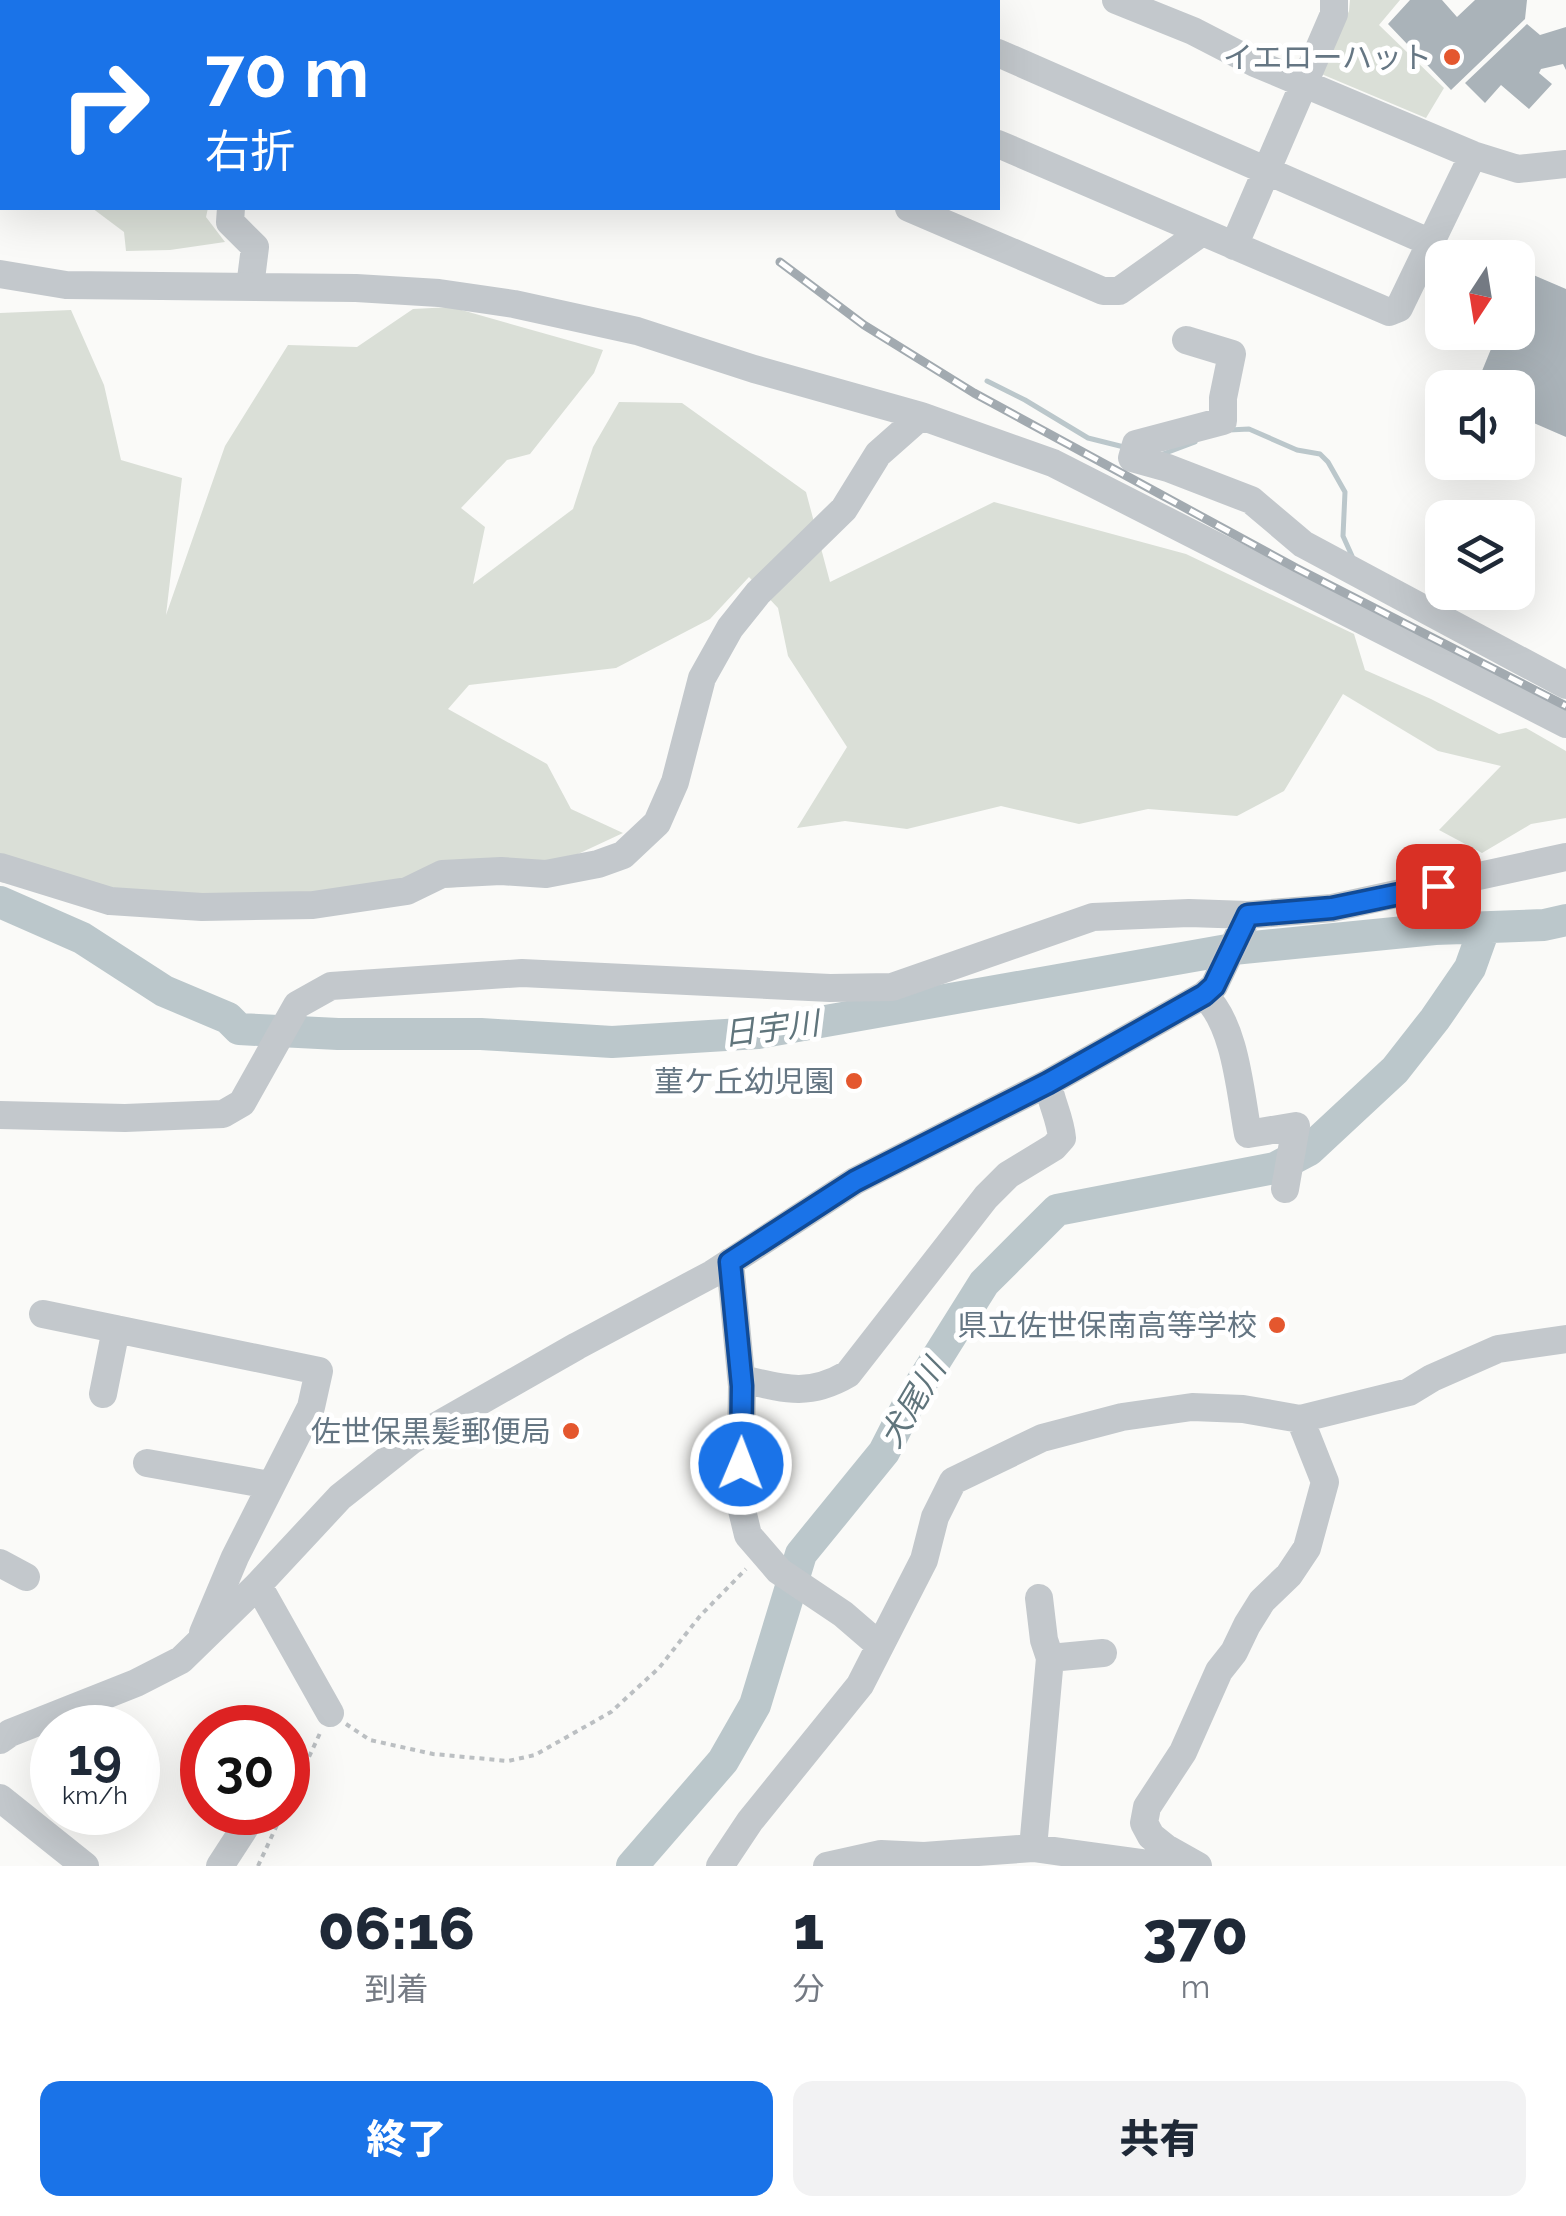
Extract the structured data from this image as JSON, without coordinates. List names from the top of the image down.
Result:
{
  "water": ["日宇川", "犬尾川"],
  "places": [
    "イエローハット",
    "菫ケ丘幼児園",
    "県立佐世保南高等学校",
    "佐世保黒髪郵便局"
  ],
  "north": "bottom",
  "page": {
    "turn": ["70 m", "右折"],
    "speed": "19 km/h",
    "limit": "30",
    "eta": [
      "06:16",
      "到着",
      "1",
      "分",
      "370",
      "m"
    ],
    "buttons": ["終了", "共有"]
  }
}
